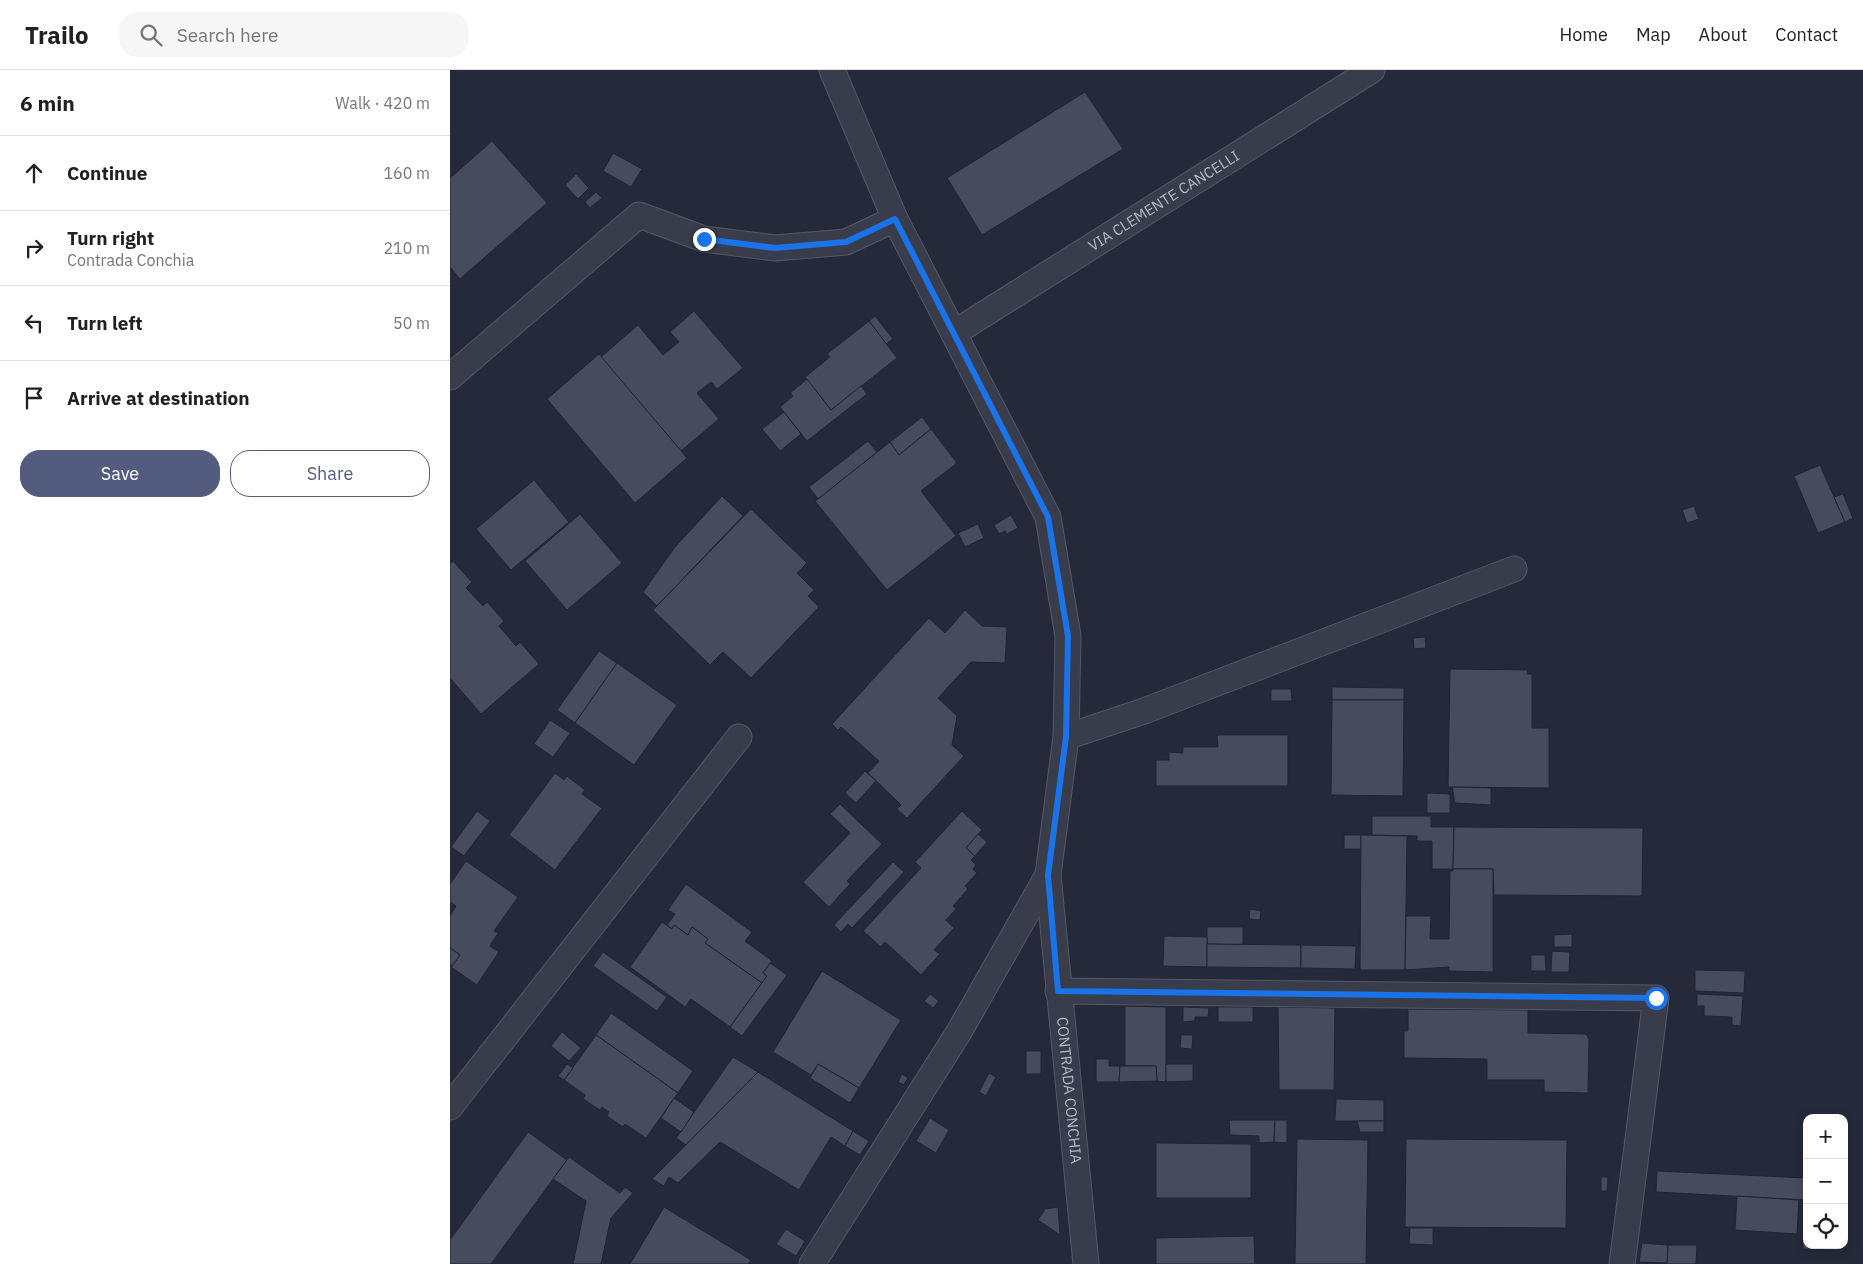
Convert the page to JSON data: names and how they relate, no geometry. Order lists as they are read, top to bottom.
{
  "streets": {
    "street": ["VIA CLEMENTE CANCELLI", "CONTRADA CONCHIA"]
  },
  "crossings": [
    ["VIA CLEMENTE CANCELLI", "CONTRADA CONCHIA"]
  ],
  "page": {
    "header": "Trailo",
    "search": "Search here",
    "nav": [
      "Home",
      "Map",
      "About",
      "Contact"
    ],
    "heading": ["6 min", "Walk · 420 m"],
    "list": [
      ["Continue", "160 m"],
      ["Turn right", "Contrada Conchia", "210 m"],
      ["Turn left", "50 m"],
      "Arrive at destination"
    ],
    "buttons": ["Save", "Share"],
    "map_buttons": ["+", "−"]
  }
}
